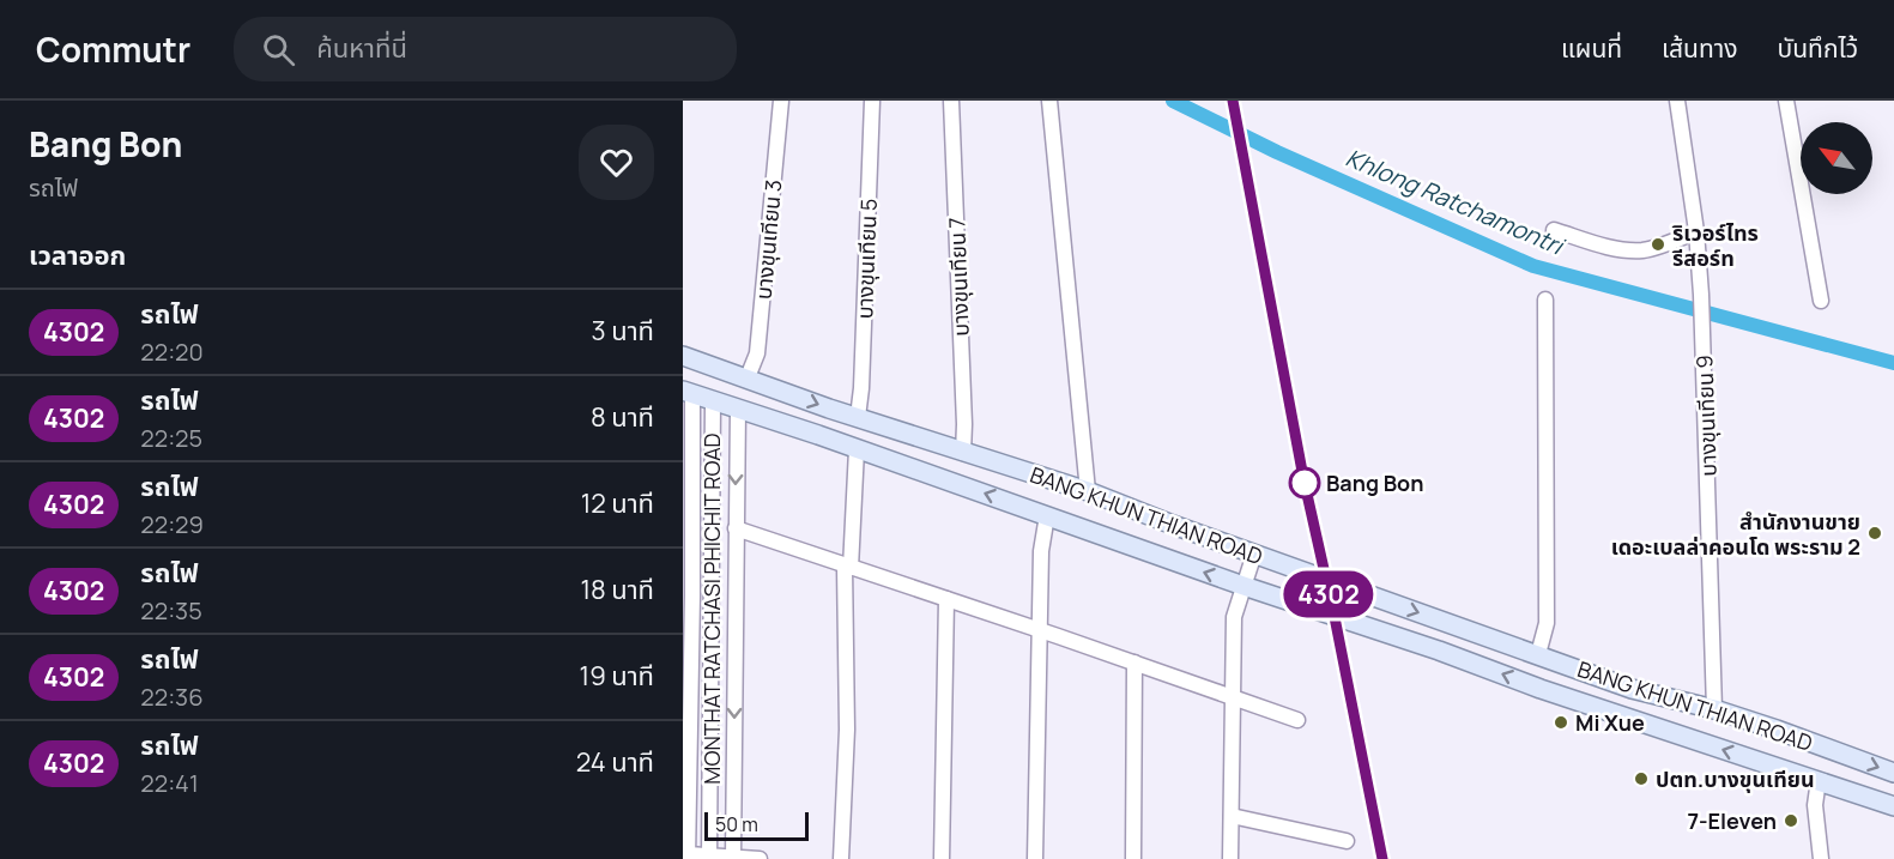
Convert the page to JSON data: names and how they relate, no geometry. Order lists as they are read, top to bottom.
{
  "streets": {
    "main road": ["BANG KHUN THIAN ROAD"],
    "street": [
      "บางขุนเทียน 3",
      "บางขุนเทียน 5",
      "บางขุนเทียน 7",
      "บางขุนเทียน 9",
      "MONTHAT RATCHASI PHICHIT ROAD"
    ]
  },
  "crossings": [
    ["บางขุนเทียน 3", "BANG KHUN THIAN ROAD"],
    ["บางขุนเทียน 5", "BANG KHUN THIAN ROAD"],
    ["บางขุนเทียน 7", "BANG KHUN THIAN ROAD"],
    ["บางขุนเทียน 9", "BANG KHUN THIAN ROAD"],
    ["BANG KHUN THIAN ROAD", "MONTHAT RATCHASI PHICHIT ROAD"]
  ],
  "water": ["Khlong Ratchamontri"],
  "places": [
    "ริเวอร์ไทร รีสอร์ท",
    "Bang Bon",
    "สำนักงานขาย เดอะเบลล่าคอนโด พระราม 2",
    "Mi Xue",
    "ปตท.บางขุนเทียน",
    "7-Eleven"
  ],
  "scale_bar": "50 m",
  "north": "top left",
  "page": {
    "header": "Commutr",
    "search": "ค้นหาที่นี่",
    "nav": ["แผนที่", "เส้นทาง", "บันทึกไว้"],
    "heading": [
      ["Bang Bon", "รถไฟ"],
      "เวลาออก"
    ],
    "on_map": "4302",
    "list": [
      {
        "mark": "4302",
        "name": "รถไฟ",
        "note": "22:20",
        "value": "3 นาที"
      },
      {
        "mark": "4302",
        "name": "รถไฟ",
        "note": "22:25",
        "value": "8 นาที"
      },
      {
        "mark": "4302",
        "name": "รถไฟ",
        "note": "22:29",
        "value": "12 นาที"
      },
      {
        "mark": "4302",
        "name": "รถไฟ",
        "note": "22:35",
        "value": "18 นาที"
      },
      {
        "mark": "4302",
        "name": "รถไฟ",
        "note": "22:36",
        "value": "19 นาที"
      },
      {
        "mark": "4302",
        "name": "รถไฟ",
        "note": "22:41",
        "value": "24 นาที"
      }
    ],
    "scale": "50 m"
  }
}
